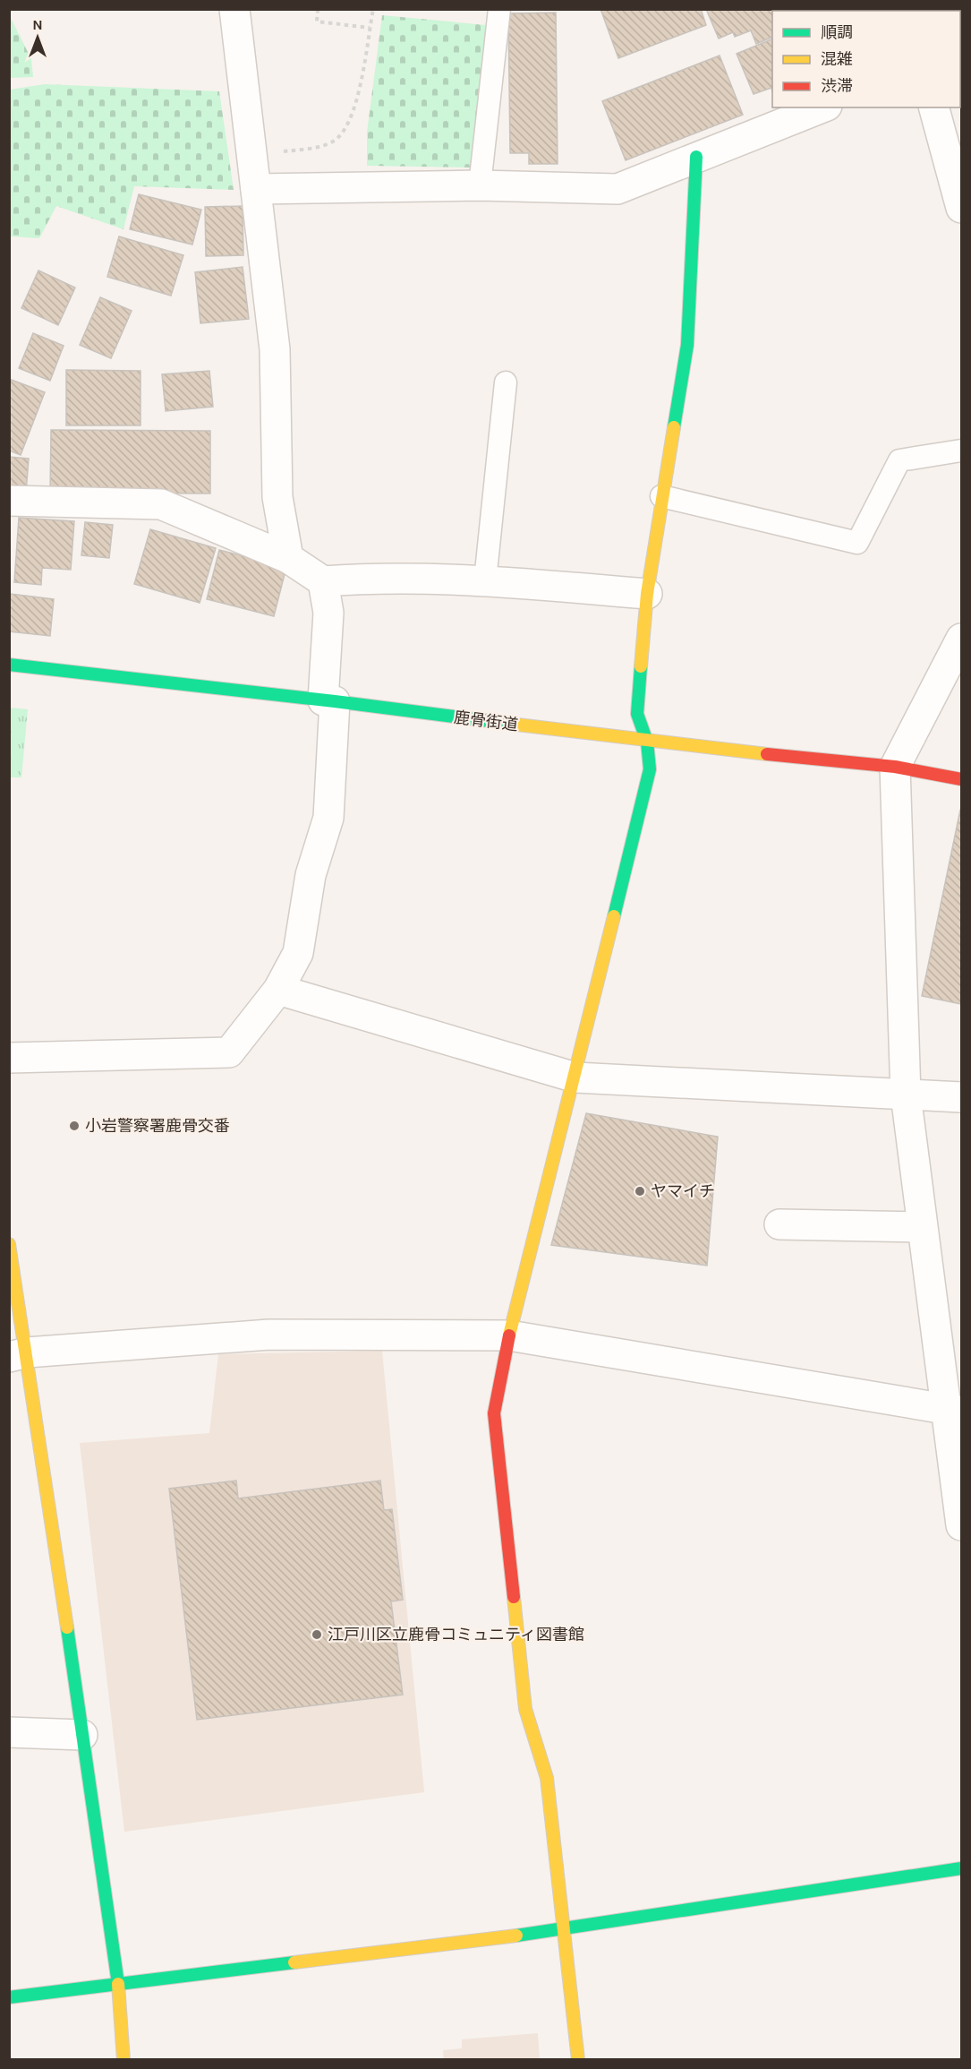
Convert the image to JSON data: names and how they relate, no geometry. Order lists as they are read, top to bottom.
{
  "streets": {
    "street": ["鹿骨街道"]
  },
  "places": ["小岩警察署鹿骨交番", "ヤマイチ", "江戸川区立鹿骨コミュニティ図書館"],
  "legend": ["順調", "混雑", "渋滞"],
  "north": "top"
}
